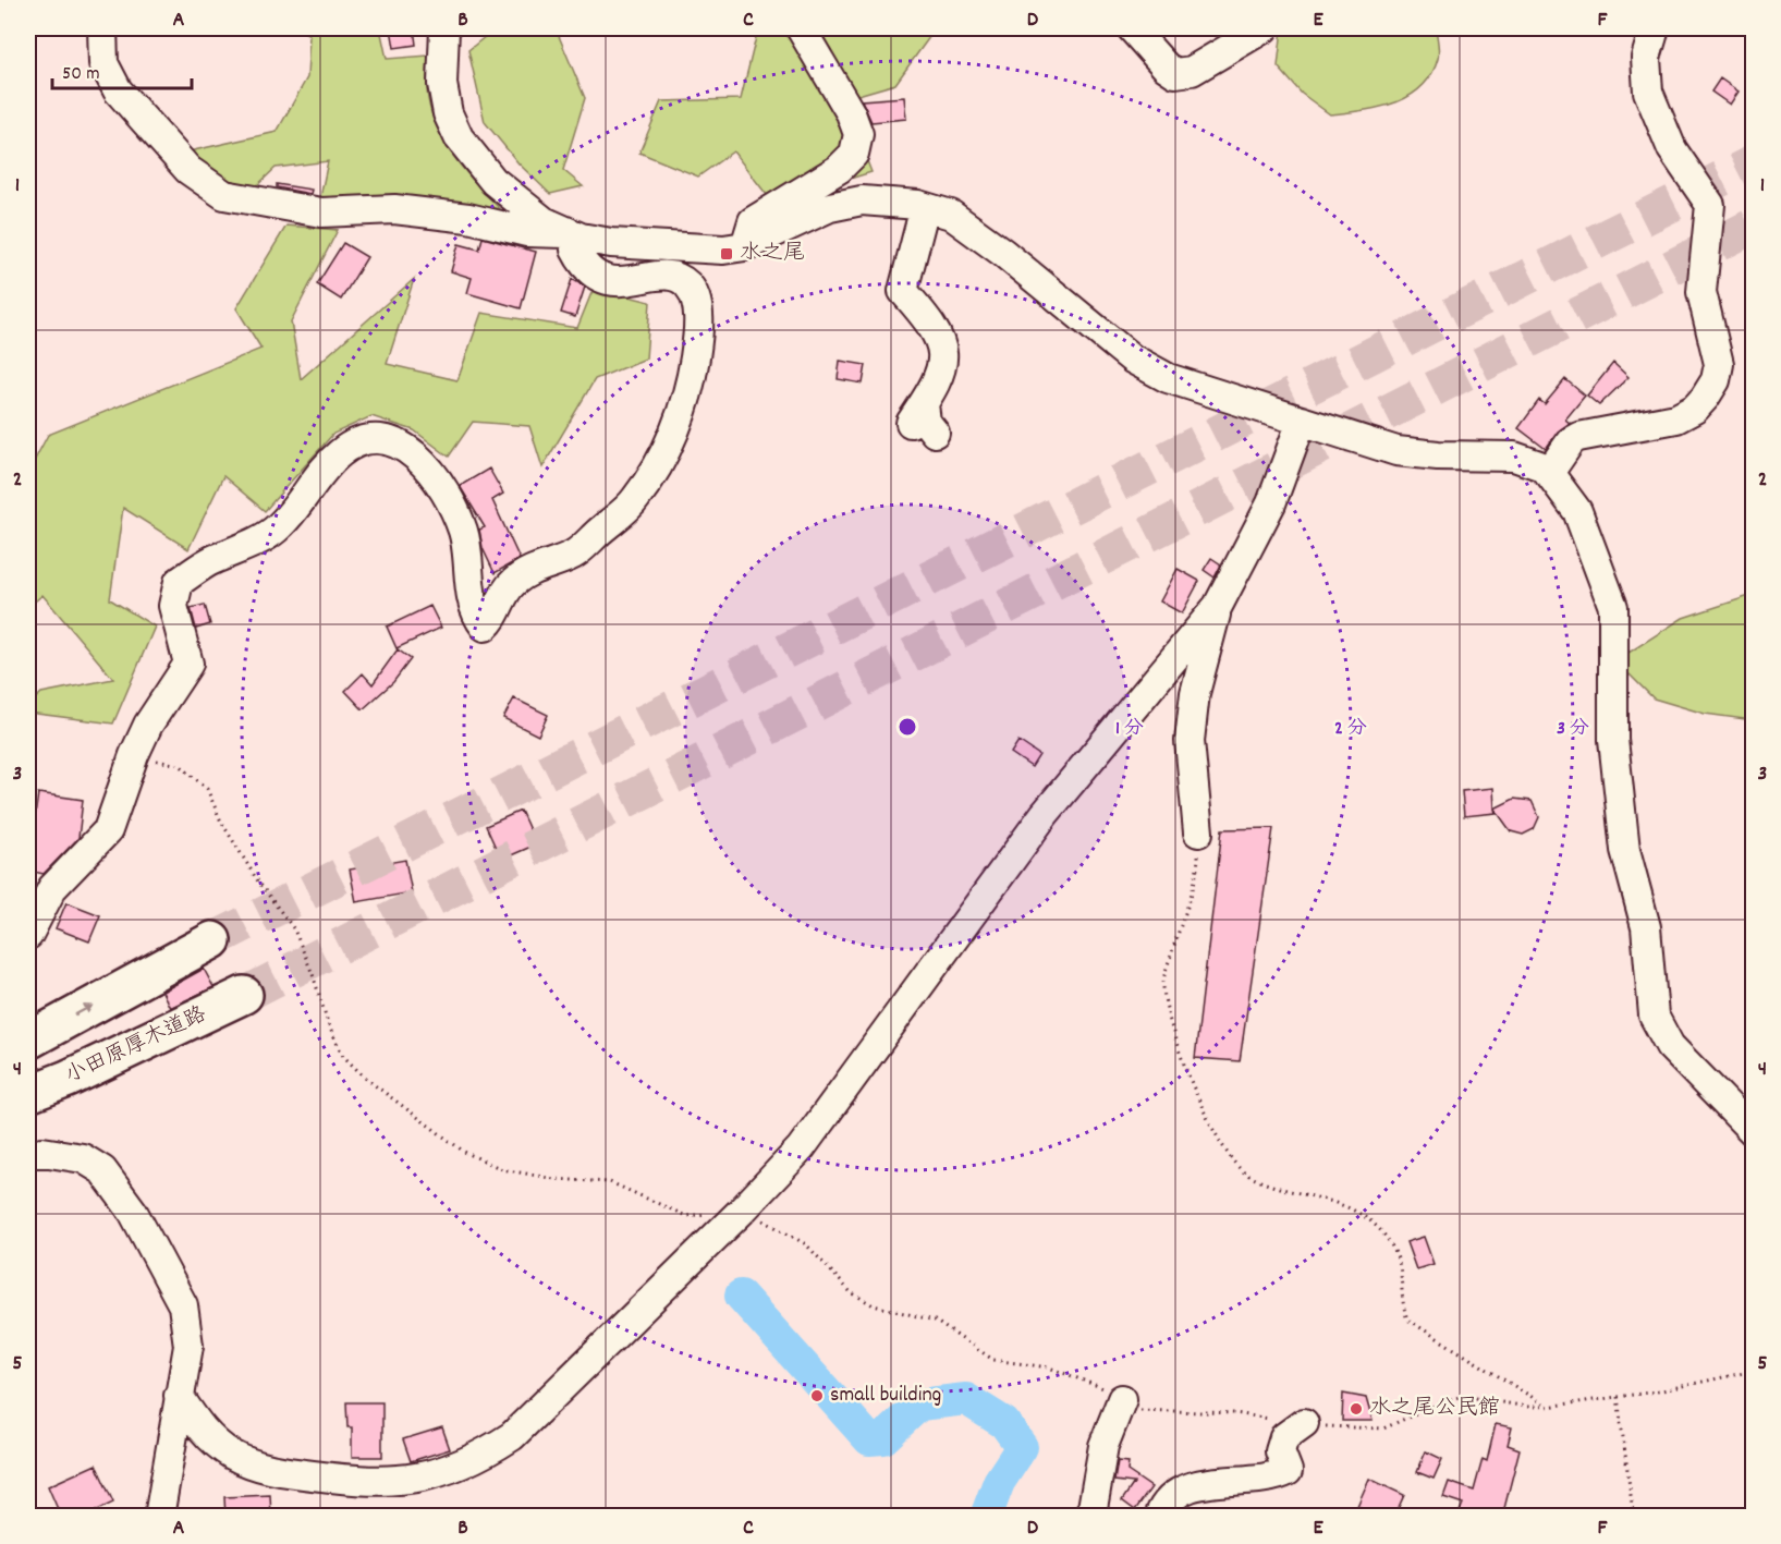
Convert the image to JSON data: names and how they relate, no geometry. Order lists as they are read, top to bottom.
{
  "streets": {
    "highway": ["小田原厚木道路"]
  },
  "places": {
    "transit": ["水之尾"],
    "other": ["small building", "水之尾公民館"]
  },
  "scale_bar": "50 m",
  "grid": {
    "columns": [
      "A",
      "B",
      "C",
      "D",
      "E",
      "F"
    ],
    "rows": [
      "1",
      "2",
      "3",
      "4",
      "5"
    ]
  },
  "rings": ["1 分", "2 分", "3 分"]
}
